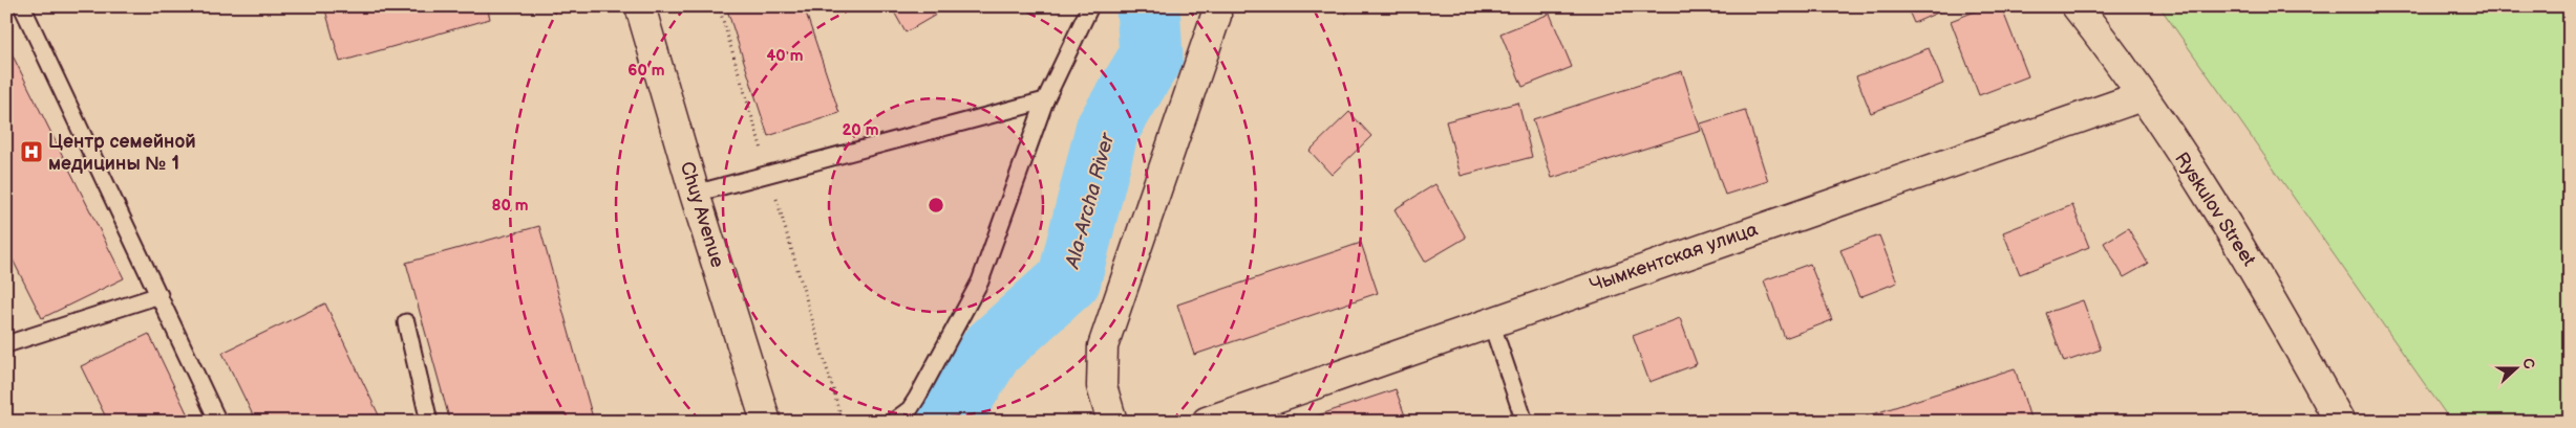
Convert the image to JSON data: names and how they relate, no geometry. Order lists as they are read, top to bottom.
{
  "streets": {
    "street": ["Ryskulov Street", "Chuy Avenue", "Чымкентская улица"]
  },
  "crossings": [
    ["Ryskulov Street", "Чымкентская улица"]
  ],
  "water": ["Ala-Archa River"],
  "places": {
    "hospital": ["Центр семейной медицины № 1"]
  },
  "north": "right",
  "rings": [
    "40 m",
    "60 m",
    "20 m",
    "80 m"
  ]
}
